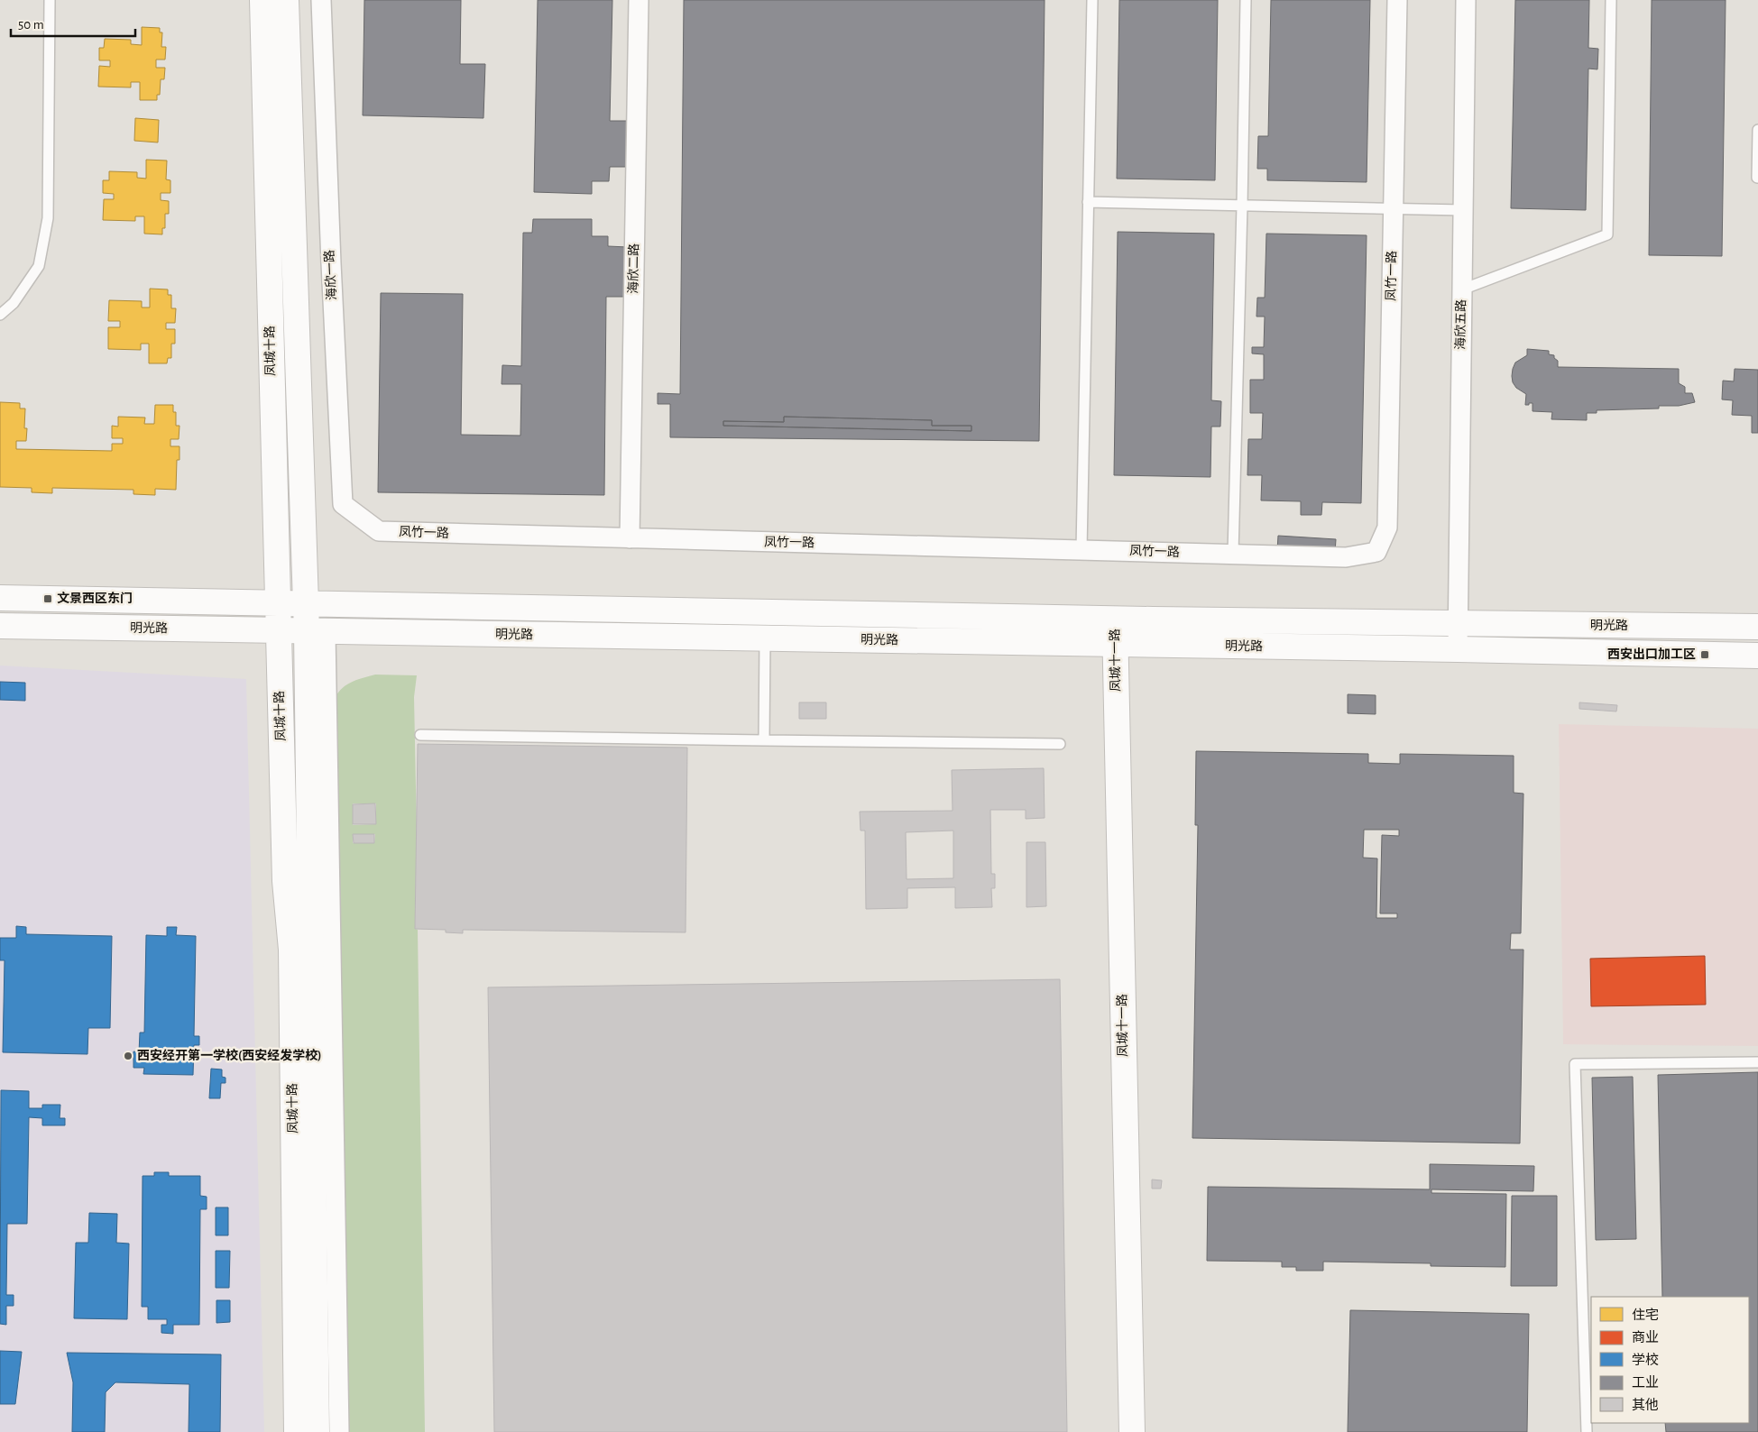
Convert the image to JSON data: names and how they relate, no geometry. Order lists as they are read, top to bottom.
{
  "streets": {
    "main road": ["凤城十路", "明光路", "凤城十一路"],
    "street": [
      "海欣二路",
      "海欣一路",
      "凤竹一路",
      "海欣五路"
    ]
  },
  "crossings": [
    ["海欣二路", "凤竹一路"],
    ["海欣一路", "凤竹一路"],
    ["海欣五路", "明光路"],
    ["凤城十路", "明光路"],
    ["明光路", "凤城十一路"]
  ],
  "places": {
    "transit": ["文景西区东门", "西安出口加工区"],
    "other": ["西安经开第一学校(西安经发学校)"]
  },
  "legend": [
    "住宅",
    "商业",
    "学校",
    "工业",
    "其他"
  ],
  "scale_bar": "50 m"
}
